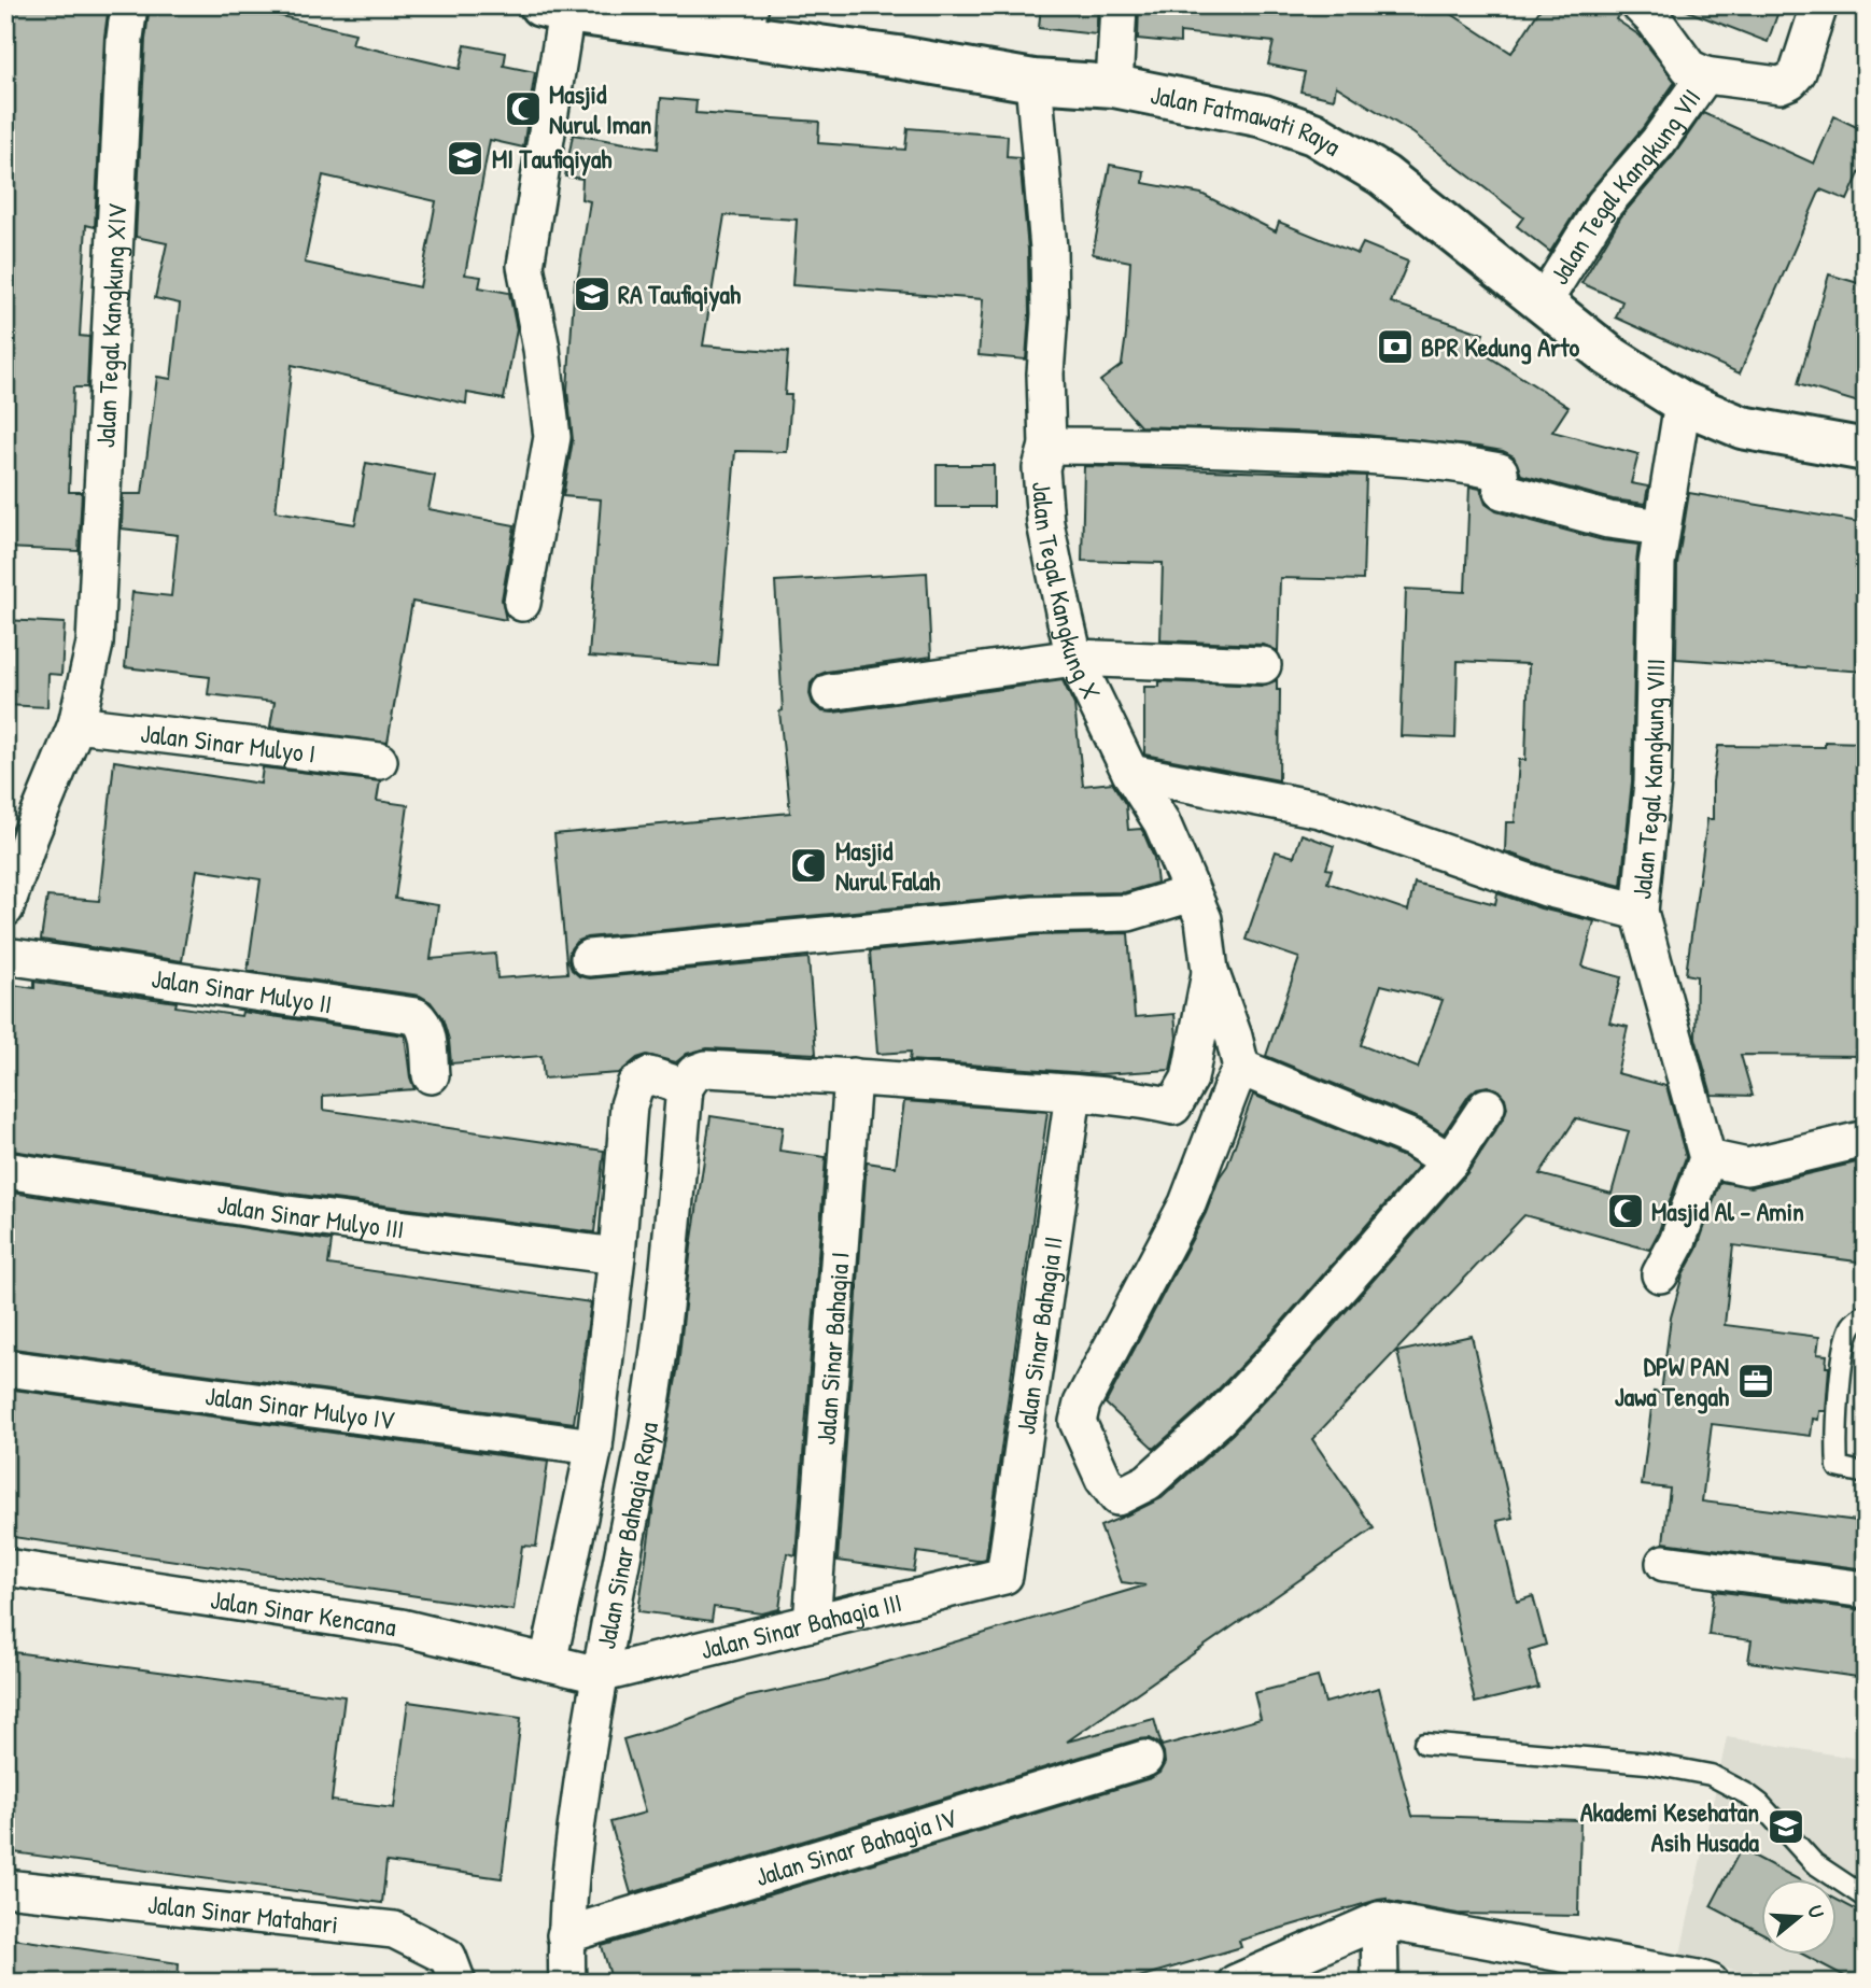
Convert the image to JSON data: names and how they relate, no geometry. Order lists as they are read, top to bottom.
{
  "streets": {
    "main road": ["Jalan Fatmawati Raya"],
    "street": [
      "Jalan Tegal Kangkung VII",
      "Jalan Tegal Kangkung XIV",
      "Jalan Tegal Kangkung X",
      "Jalan Sinar Mulyo I",
      "Jalan Tegal Kangkung VIII",
      "Jalan Sinar Mulyo II",
      "Jalan Sinar Mulyo III",
      "Jalan Sinar Bahagia II",
      "Jalan Sinar Bahagia I",
      "Jalan Sinar Mulyo IV",
      "Jalan Sinar Bahagia Raya",
      "Jalan Sinar Kencana",
      "Jalan Sinar Bahagia III",
      "Jalan Sinar Bahagia IV",
      "Jalan Sinar Matahari"
    ]
  },
  "crossings": [
    ["Jalan Fatmawati Raya", "Jalan Tegal Kangkung VII"],
    ["Jalan Fatmawati Raya", "Jalan Tegal Kangkung X"],
    ["Jalan Fatmawati Raya", "Jalan Tegal Kangkung VIII"],
    ["Jalan Tegal Kangkung XIV", "Jalan Sinar Mulyo I"],
    ["Jalan Sinar Bahagia II", "Jalan Sinar Bahagia III"],
    ["Jalan Sinar Bahagia I", "Jalan Sinar Bahagia III"],
    ["Jalan Sinar Bahagia Raya", "Jalan Sinar Kencana"],
    ["Jalan Sinar Bahagia Raya", "Jalan Sinar Bahagia III"],
    ["Jalan Sinar Bahagia Raya", "Jalan Sinar Bahagia IV"],
    ["Jalan Sinar Kencana", "Jalan Sinar Bahagia III"]
  ],
  "places": {
    "mosque": ["Masjid Nurul Iman", "Masjid Nurul Falah", "Masjid Al - Amin"],
    "school or university": ["MI Taufiqiyah", "RA Taufiqiyah", "Akademi Kesehatan Asih Husada"],
    "bank": ["BPR Kedung Arto"],
    "office": ["DPW PAN Jawa Tengah"]
  },
  "north": "right"
}
